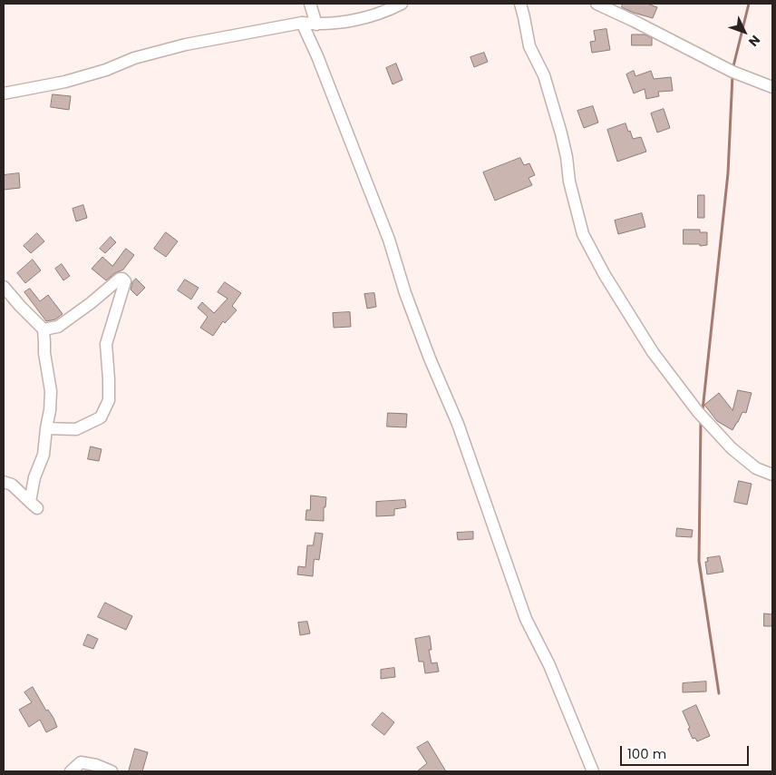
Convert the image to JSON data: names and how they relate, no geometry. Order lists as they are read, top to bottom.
{
  "scale_bar": "100 m",
  "north": "bottom right"
}
